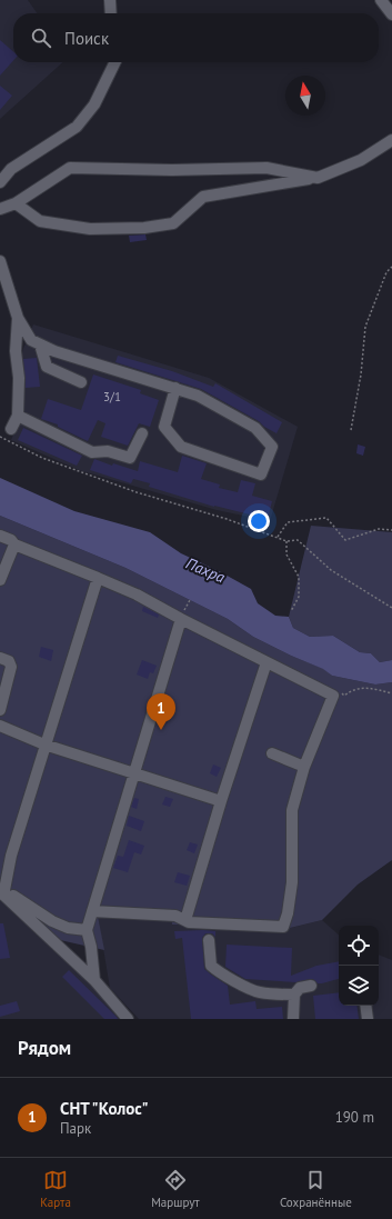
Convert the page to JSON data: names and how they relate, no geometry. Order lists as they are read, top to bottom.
{
  "water": ["Пахра"],
  "house_numbers": ["3/1"],
  "north": "top",
  "page": {
    "search": "Поиск",
    "pins": "1",
    "heading": "Рядом",
    "list": [
      {
        "mark": "1",
        "name": "СНТ \"Колос\"",
        "note": "Парк",
        "value": "190 m"
      }
    ],
    "nav": ["Карта", "Маршрут", "Сохранённые"]
  }
}
